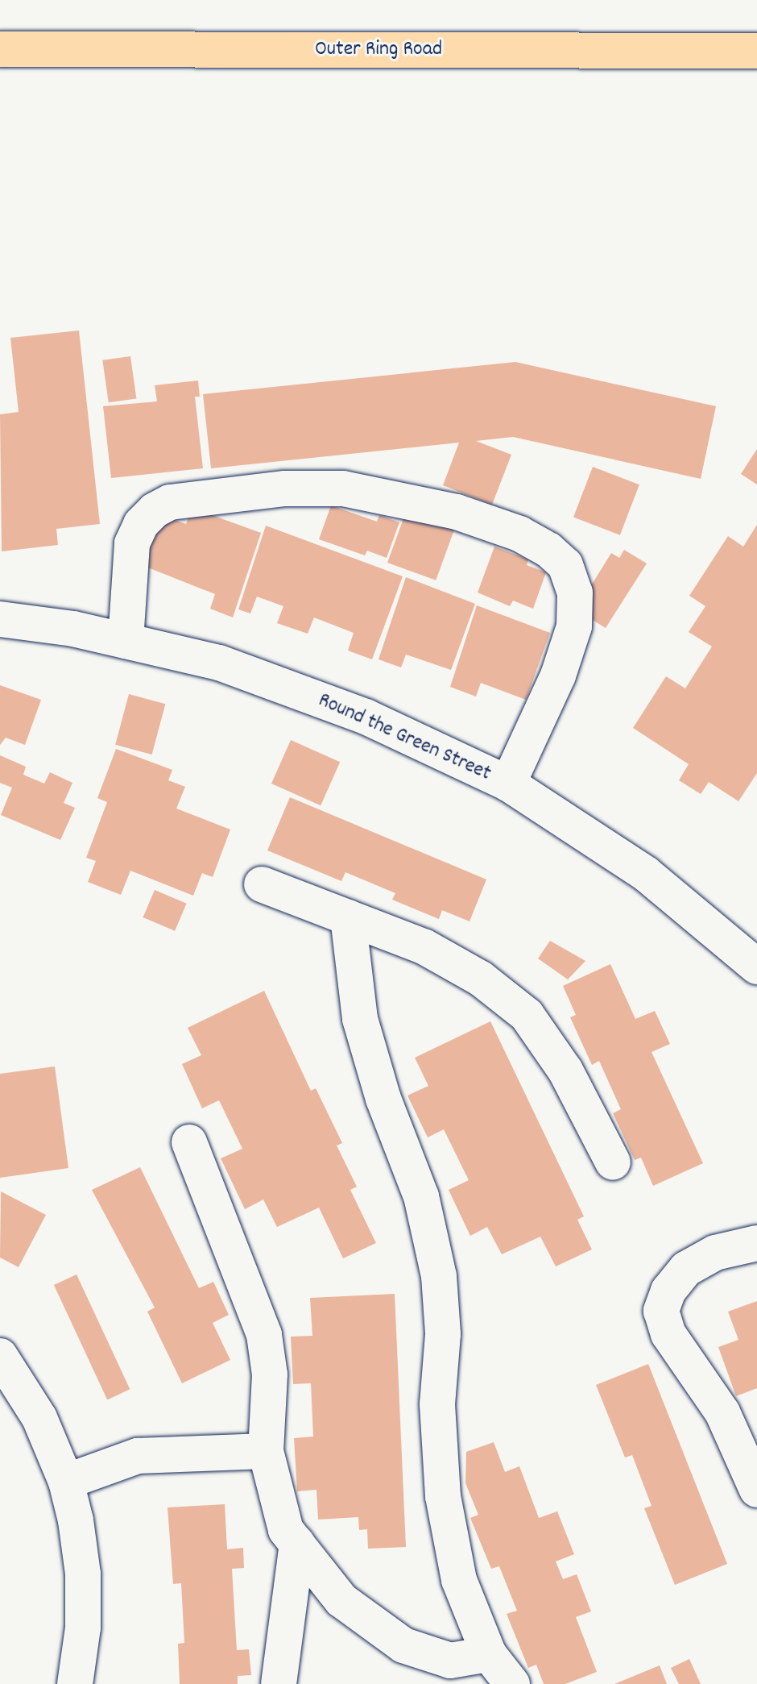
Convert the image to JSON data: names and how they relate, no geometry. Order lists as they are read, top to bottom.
{
  "streets": {
    "highway": ["Outer Ring Road"],
    "street": ["Round the Green Street"]
  }
}
